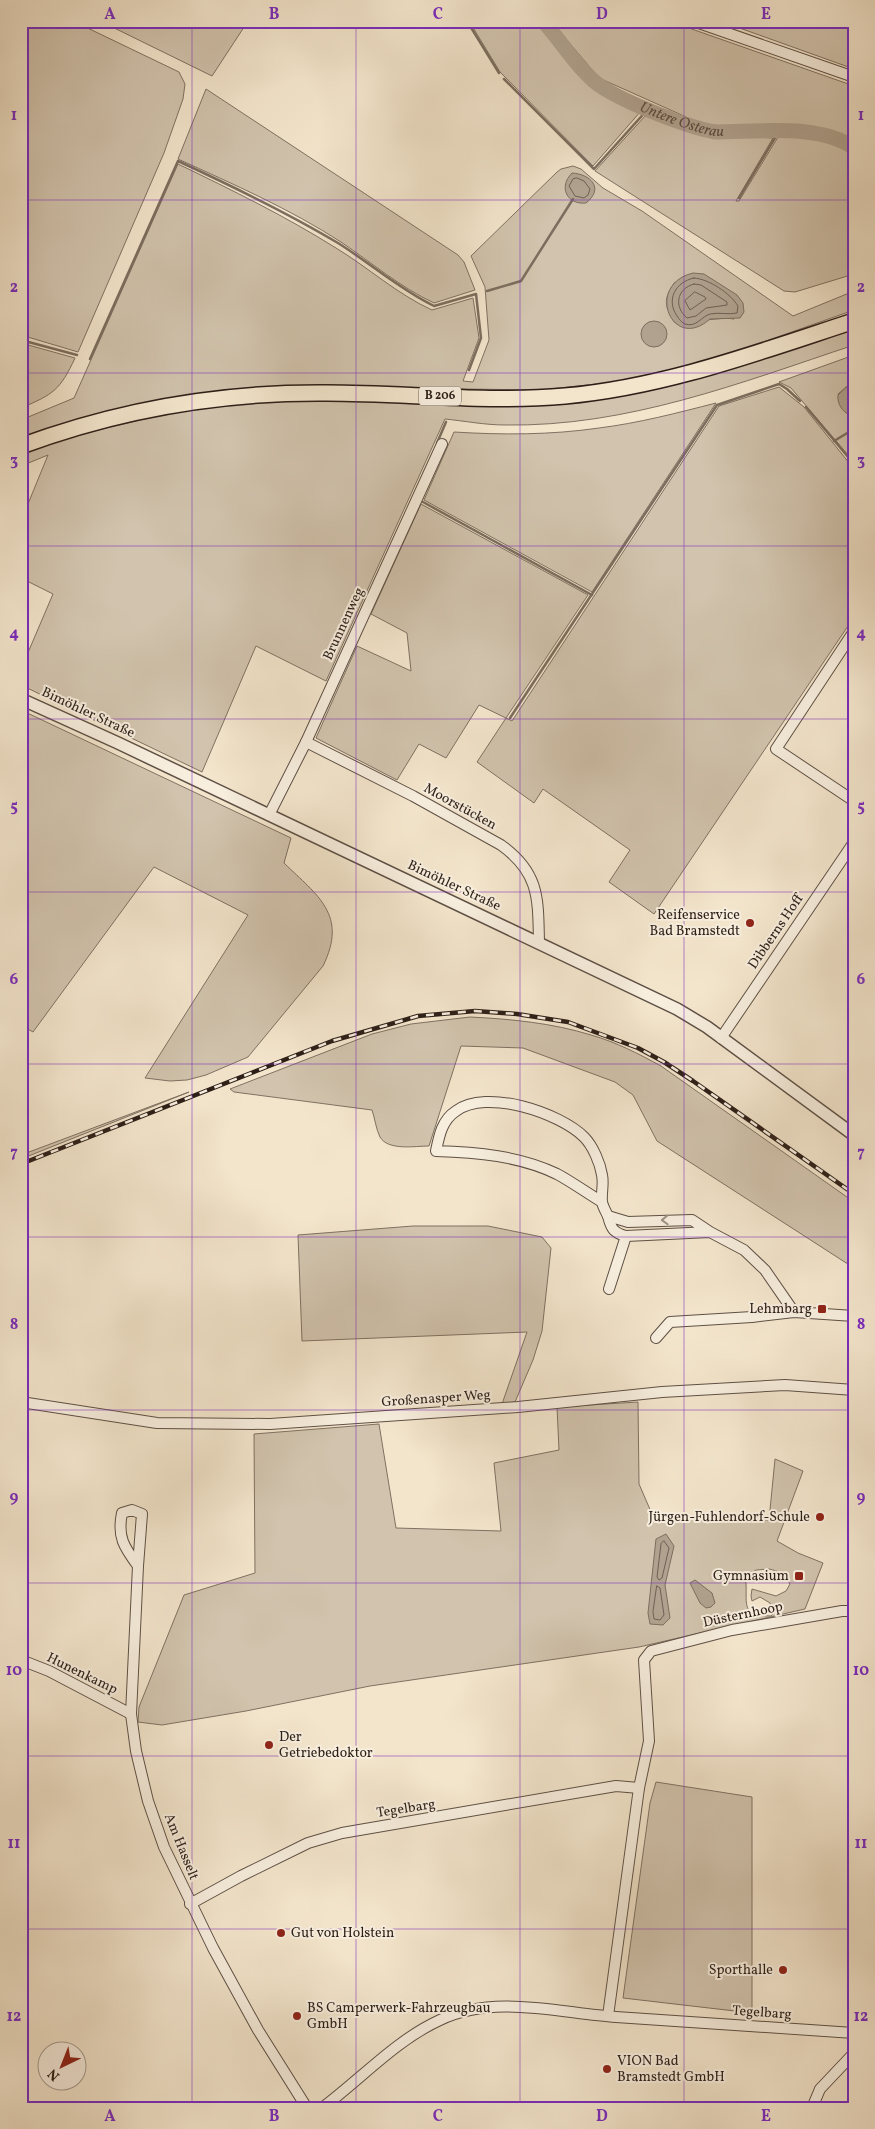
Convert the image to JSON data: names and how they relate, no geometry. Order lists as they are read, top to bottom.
{
  "streets": {
    "main road": ["B 206"],
    "street": [
      "Brunnenweg",
      "Bimöhler Straße",
      "Moorstücken",
      "Dibberns Hoff",
      "Großenasper Weg",
      "Düsternhoop",
      "Hunenkamp",
      "Tegelbarg",
      "Am Hasselt"
    ]
  },
  "crossings": [
    ["Brunnenweg", "Bimöhler Straße"],
    ["Brunnenweg", "Moorstücken"],
    ["Bimöhler Straße", "Moorstücken"],
    ["Bimöhler Straße", "Dibberns Hoff"],
    ["Düsternhoop", "Tegelbarg"],
    ["Hunenkamp", "Am Hasselt"],
    ["Tegelbarg", "Am Hasselt"]
  ],
  "water": ["Untere Osterau"],
  "places": {
    "other": [
      "Reifenservice Bad Bramstedt",
      "Jürgen-Fuhlendorf-Schule",
      "Der Getriebedoktor",
      "Gut von Holstein",
      "Sporthalle",
      "BS Camperwerk-Fahrzeugbau GmbH",
      "VION Bad Bramstedt GmbH"
    ],
    "transit": ["Lehmbarg", "Gymnasium"]
  },
  "north": "bottom left",
  "grid": {
    "columns": [
      "A",
      "B",
      "C",
      "D",
      "E"
    ],
    "rows": [
      "1",
      "2",
      "3",
      "4",
      "5",
      "6",
      "7",
      "8",
      "9",
      "10",
      "11",
      "12"
    ]
  }
}
